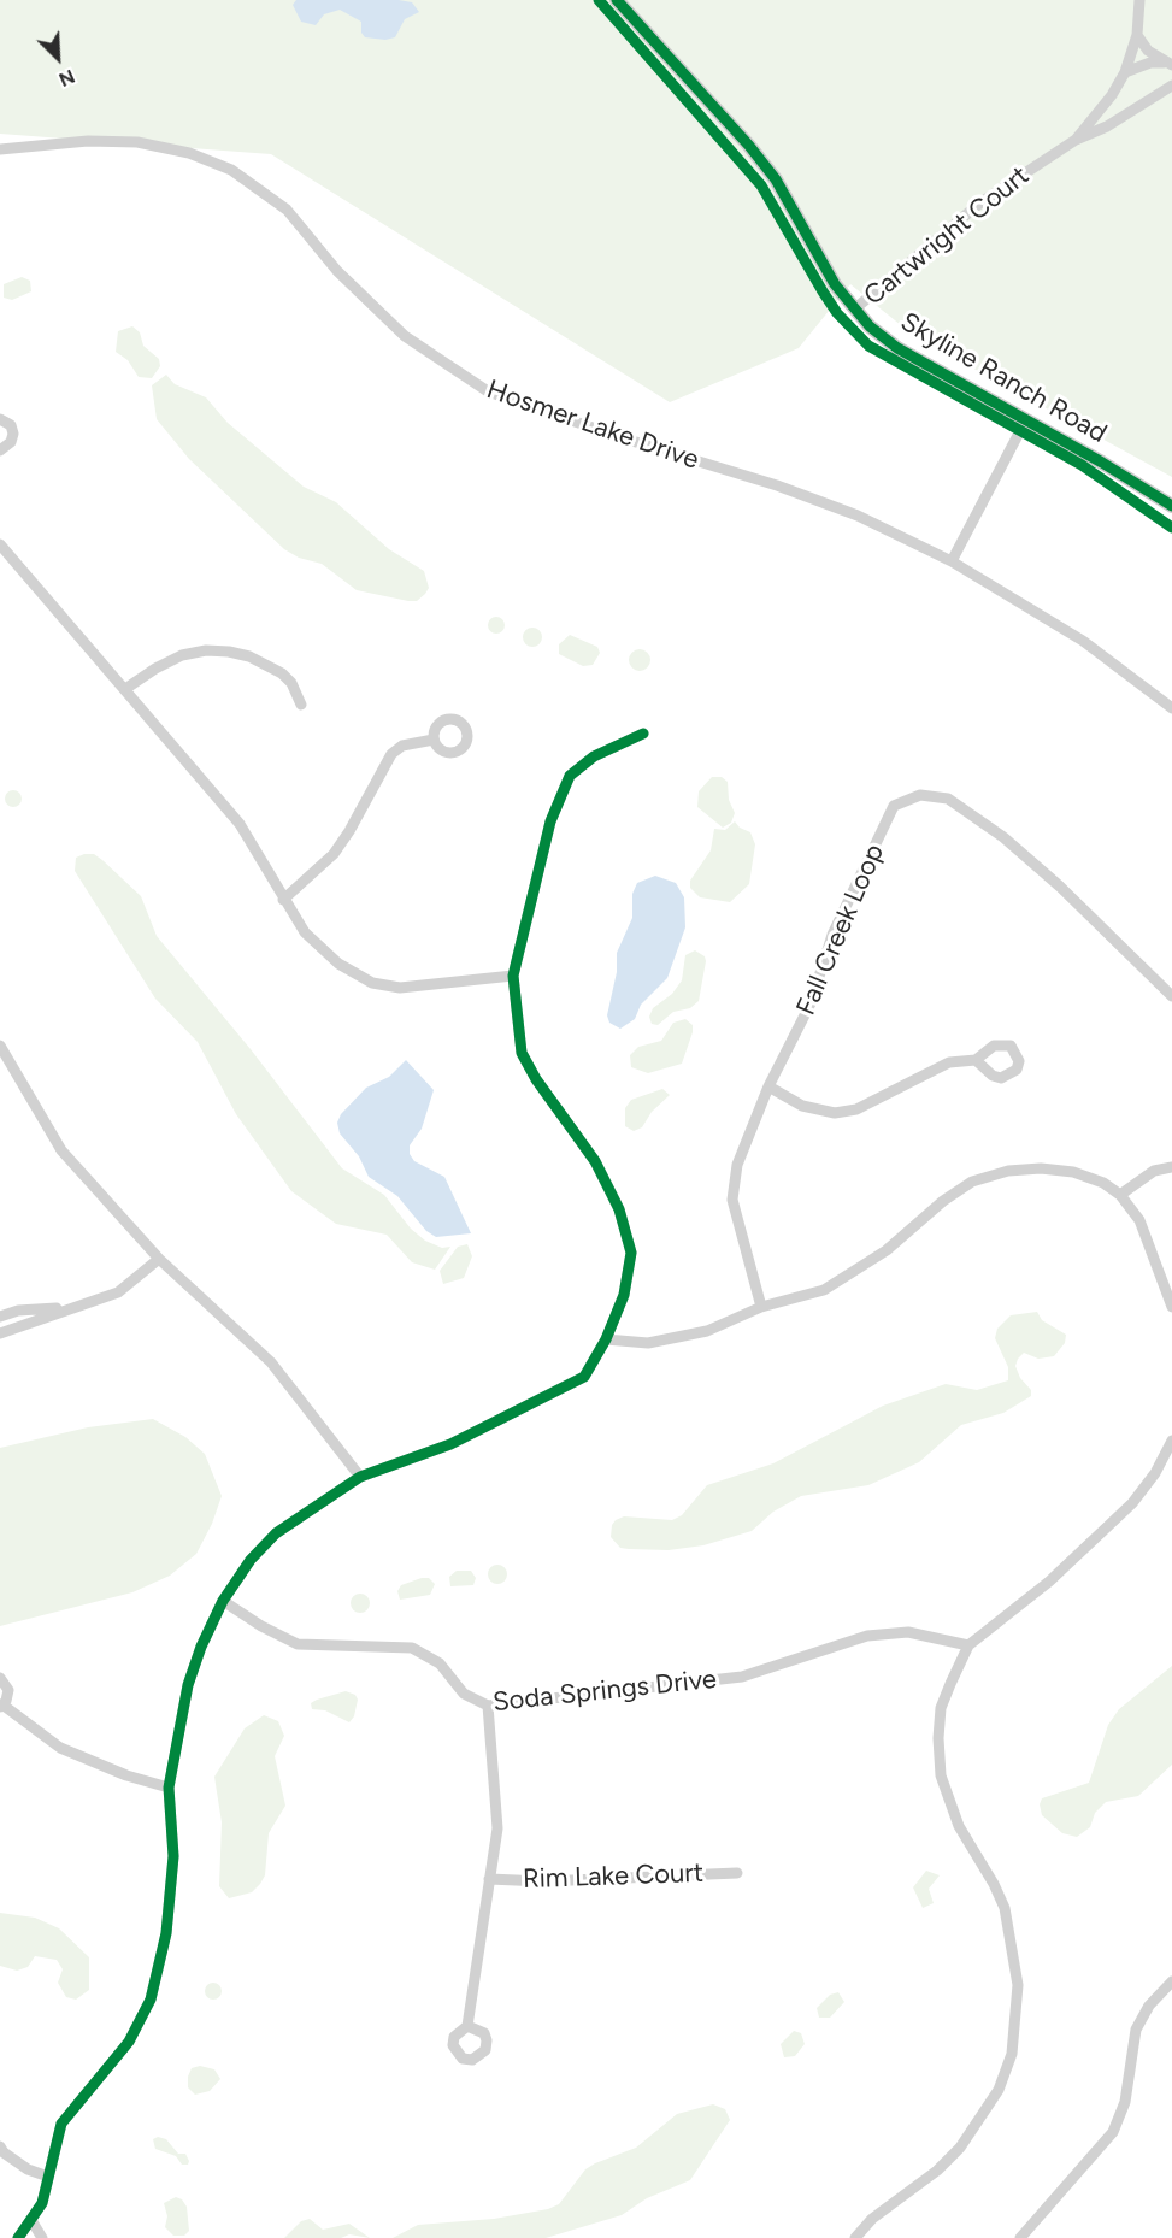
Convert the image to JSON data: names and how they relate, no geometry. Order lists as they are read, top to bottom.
{
  "streets": {
    "street": [
      "Cartwright Court",
      "Skyline Ranch Road",
      "Hosmer Lake Drive",
      "Fall Creek Loop",
      "Soda Springs Drive",
      "Rim Lake Court"
    ]
  },
  "crossings": [
    ["Cartwright Court", "Skyline Ranch Road"]
  ],
  "north": "bottom right"
}
